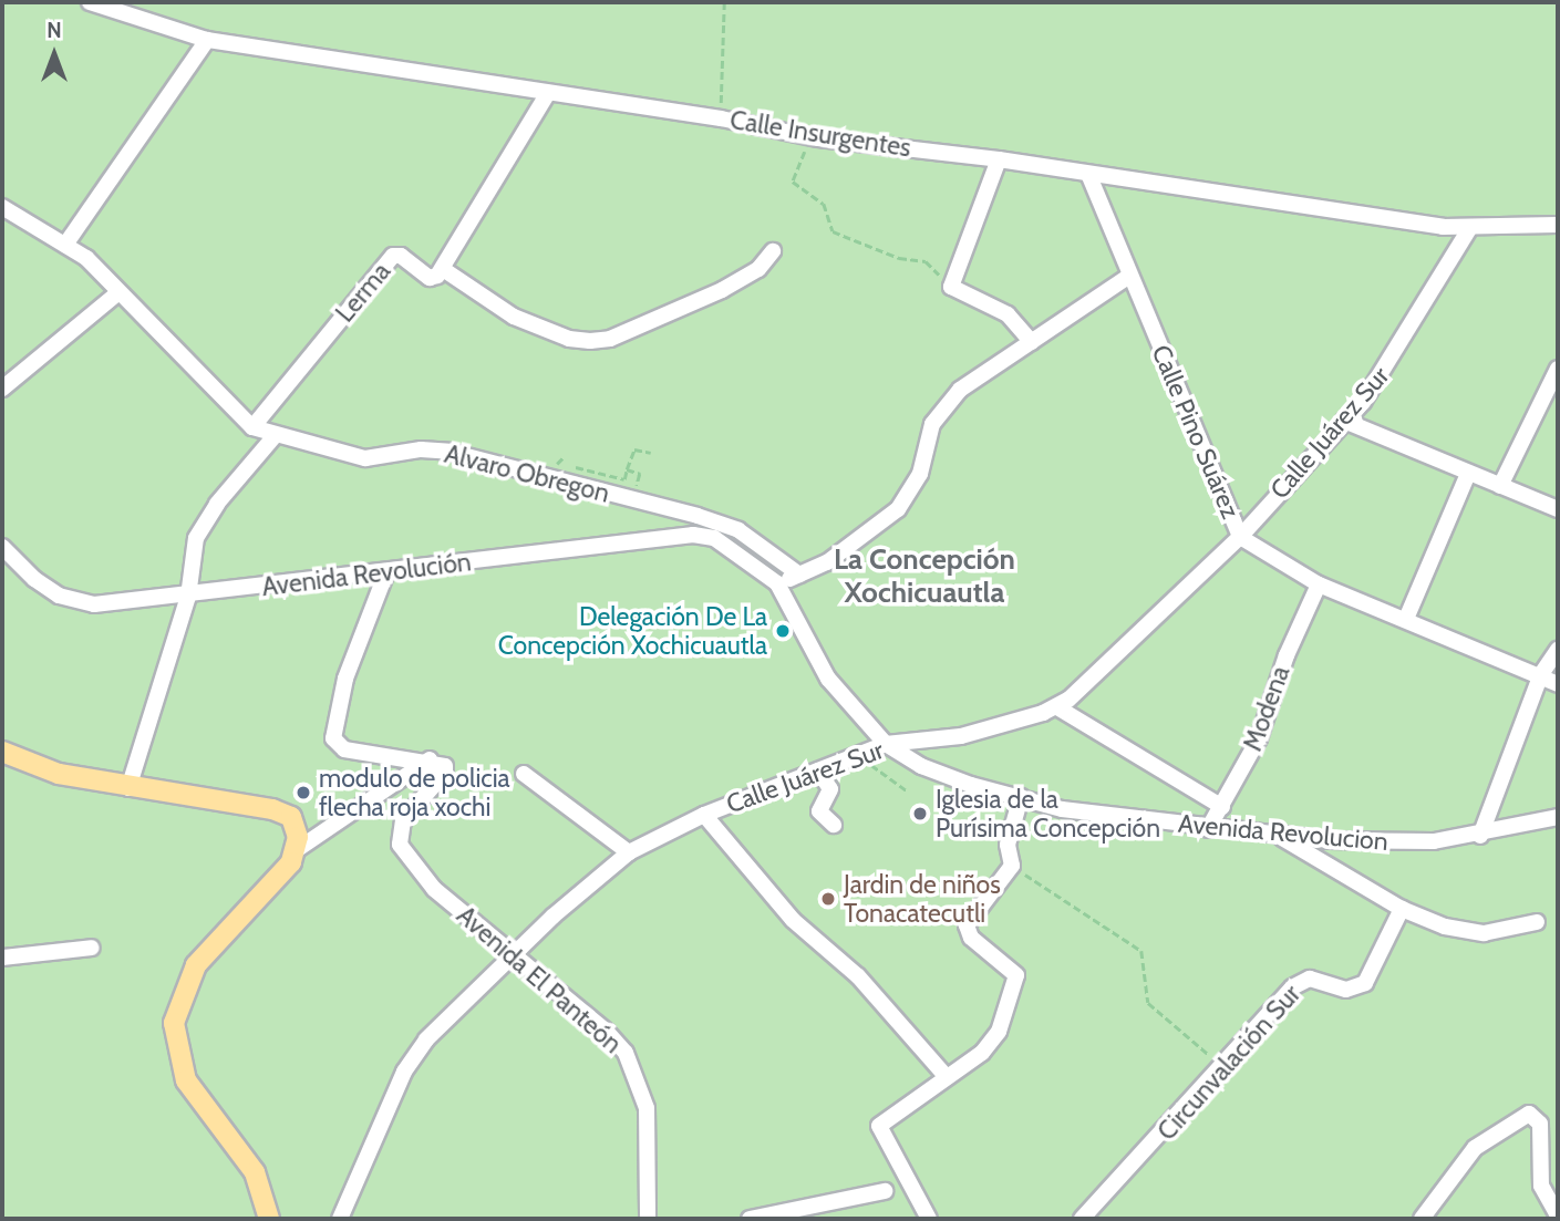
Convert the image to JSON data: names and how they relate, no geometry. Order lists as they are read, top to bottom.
{
  "streets": {
    "street": [
      "Calle Insurgentes",
      "Lerma",
      "Calle Pino Suárez",
      "Calle Juárez Sur",
      "Alvaro Obregon",
      "Avenida Revolución",
      "Modena",
      "Avenida Revolucion",
      "Avenida El Panteón",
      "Circunvalación Sur"
    ]
  },
  "crossings": [
    ["Calle Insurgentes", "Calle Pino Suárez"],
    ["Calle Insurgentes", "Calle Juárez Sur"],
    ["Lerma", "Alvaro Obregon"],
    ["Calle Pino Suárez", "Calle Juárez Sur"],
    ["Calle Pino Suárez", "Modena"],
    ["Calle Juárez Sur", "Avenida Revolucion"],
    ["Calle Juárez Sur", "Avenida El Panteón"],
    ["Avenida Revolución", "Avenida Revolucion"],
    ["Modena", "Avenida Revolucion"]
  ],
  "districts": ["La Concepción Xochicuautla"],
  "places": [
    "Delegación De La Concepción Xochicuautla",
    "modulo de policia flecha roja xochi",
    "Iglesia de la Purísima Concepción",
    "Jardin de niños Tonacatecutli"
  ],
  "north": "top"
}
